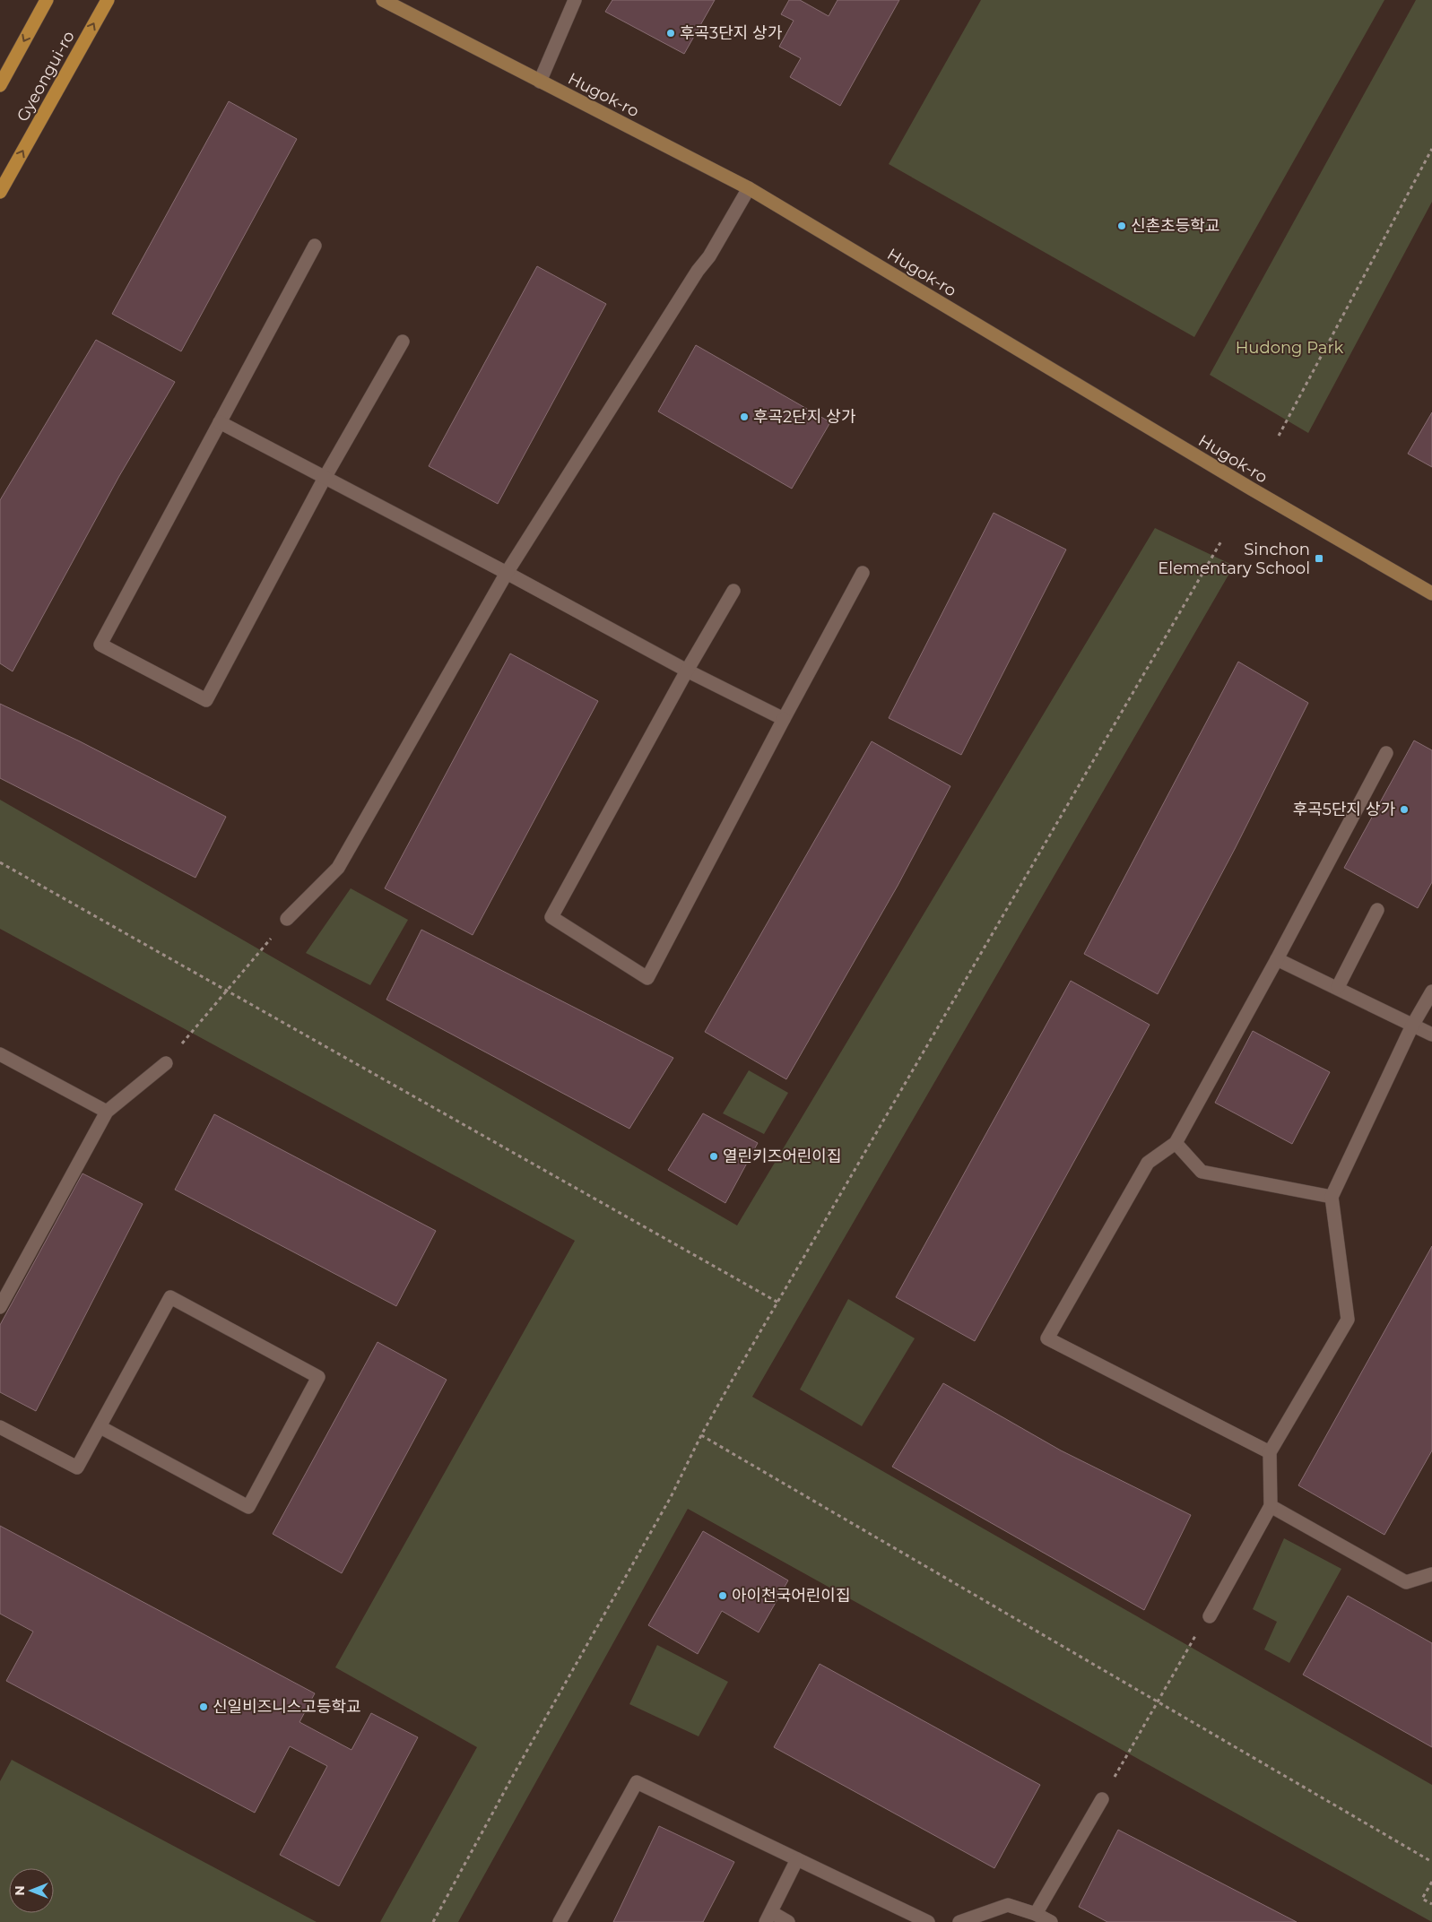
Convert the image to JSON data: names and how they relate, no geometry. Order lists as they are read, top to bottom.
{
  "streets": {
    "main road": ["Gyeongui-ro"],
    "street": ["Hugok-ro"]
  },
  "parks": ["Hudong Park"],
  "places": {
    "other": [
      "후곡3단지 상가",
      "신촌초등학교",
      "후곡2단지 상가",
      "후곡5단지 상가",
      "열린키즈어린이집",
      "아이천국어린이집",
      "신일비즈니스고등학교"
    ],
    "transit": ["Sinchon Elementary School"]
  },
  "north": "left"
}
